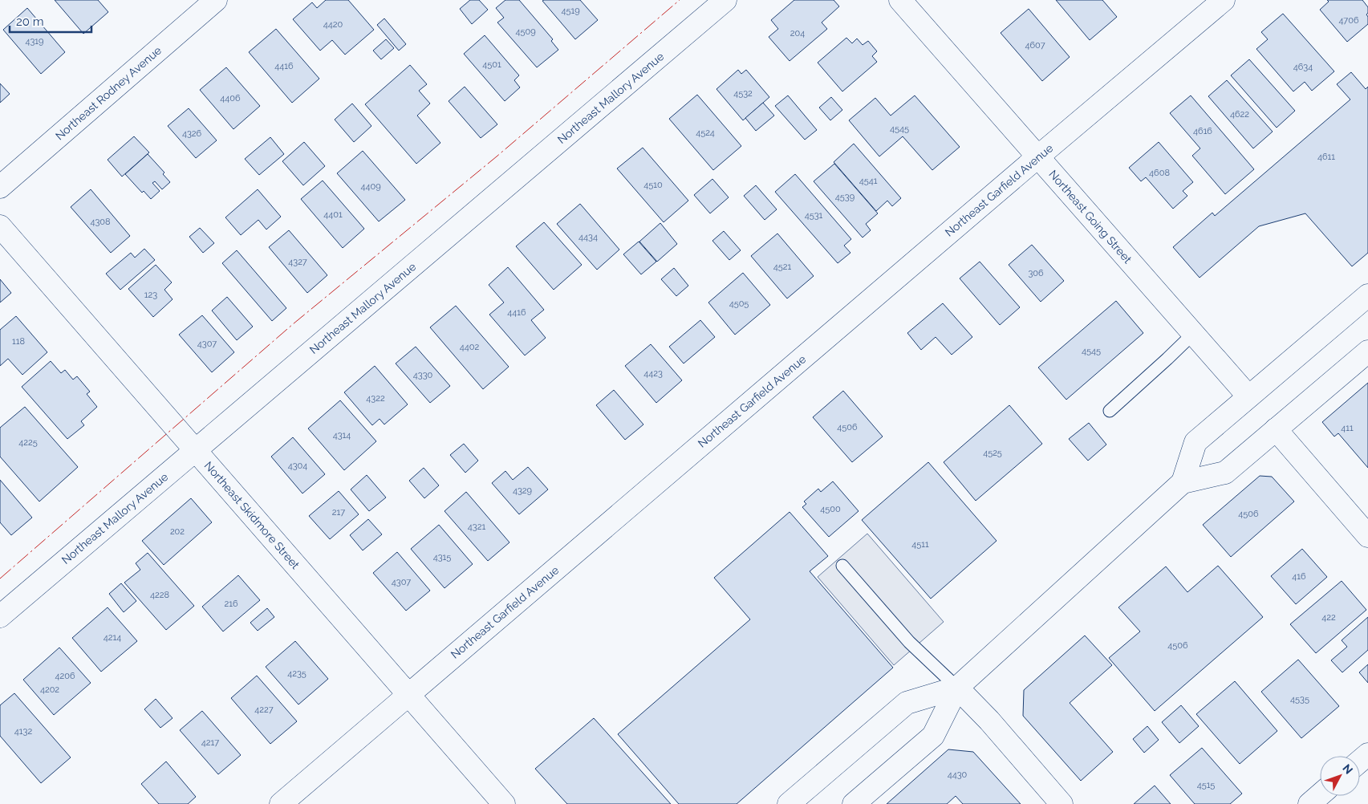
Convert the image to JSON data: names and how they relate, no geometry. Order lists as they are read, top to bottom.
{
  "streets": {
    "street": [
      "Northeast Rodney Avenue",
      "Northeast Mallory Avenue",
      "Northeast Garfield Avenue",
      "Northeast Going Street",
      "Northeast Skidmore Street"
    ]
  },
  "crossings": [
    ["Northeast Mallory Avenue", "Northeast Skidmore Street"],
    ["Northeast Garfield Avenue", "Northeast Going Street"],
    ["Northeast Garfield Avenue", "Northeast Skidmore Street"]
  ],
  "house_numbers": [
    "4519",
    "4706",
    "4420",
    "4509",
    "204",
    "4319",
    "4607",
    "4501",
    "4416",
    "4634",
    "4532",
    "4406",
    "4622",
    "4545",
    "4616",
    "4524",
    "4326",
    "4611",
    "4608",
    "4541",
    "4510",
    "4409",
    "4539",
    "4401",
    "4531",
    "4308",
    "4434",
    "4327",
    "4521",
    "306",
    "123",
    "4505",
    "4416",
    "118",
    "4307",
    "4402",
    "4545",
    "4423",
    "4330",
    "4322",
    "4506",
    "411",
    "4314",
    "4225",
    "4525",
    "4304",
    "4329",
    "4500",
    "217",
    "4506",
    "4321",
    "202",
    "4511",
    "4315",
    "416",
    "4307",
    "4228",
    "216",
    "422",
    "4214",
    "4506",
    "4235",
    "4206",
    "4202",
    "4535",
    "4227",
    "4132",
    "4217",
    "4430",
    "4515"
  ],
  "scale_bar": "20 m",
  "north": "top right"
}
